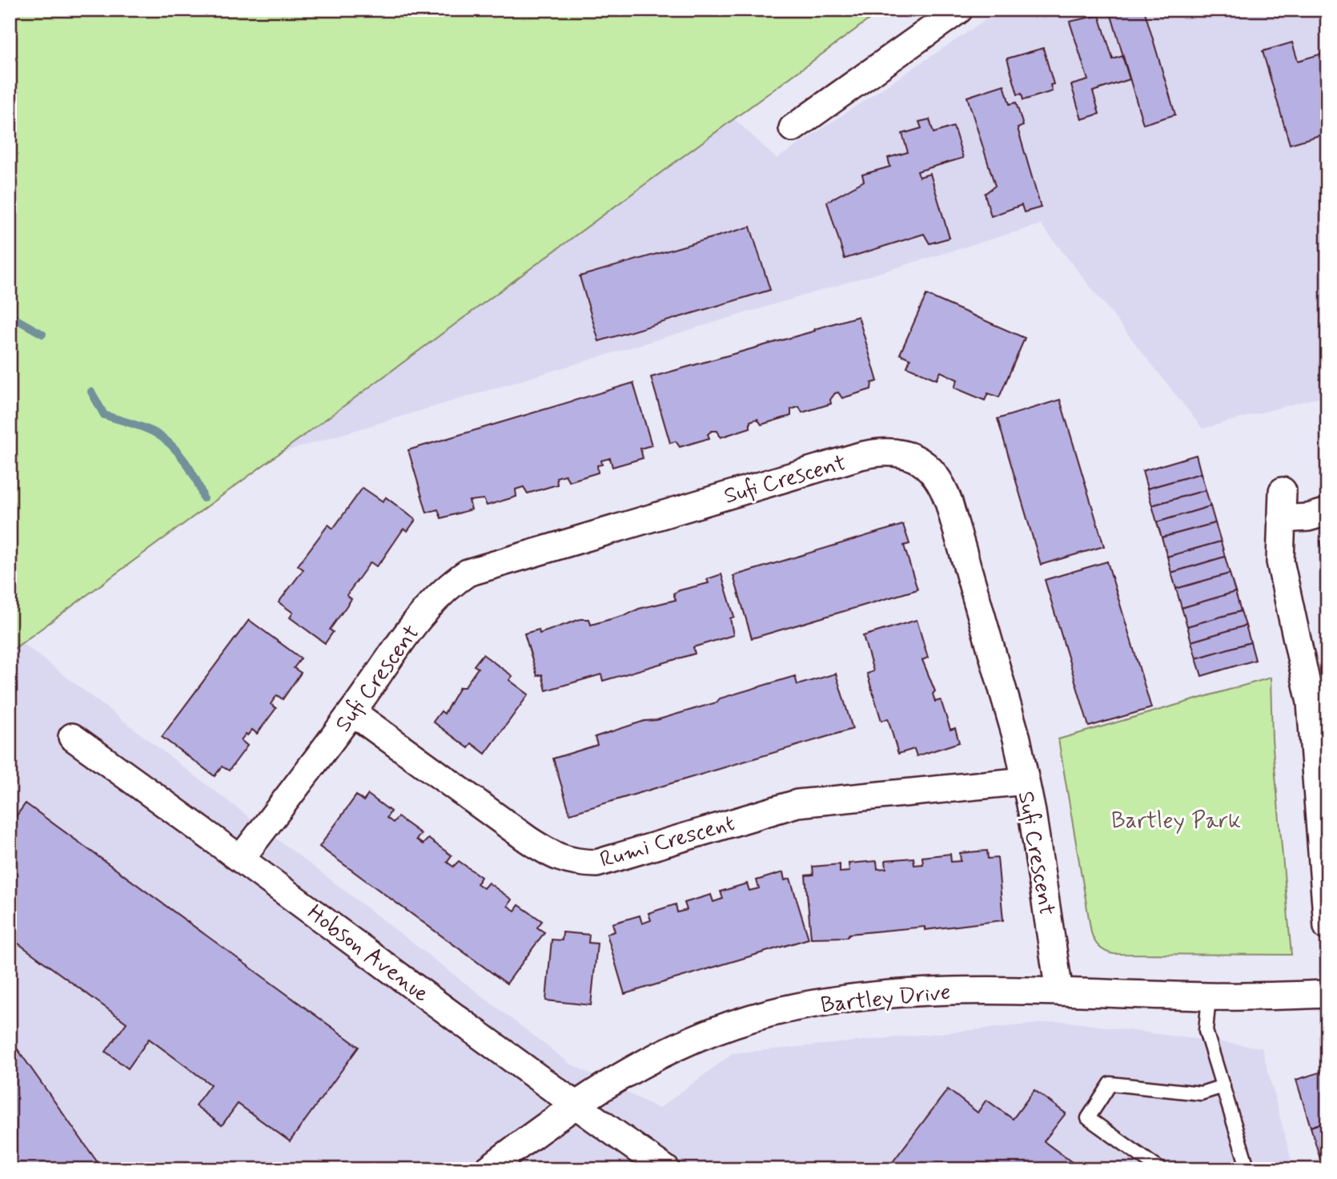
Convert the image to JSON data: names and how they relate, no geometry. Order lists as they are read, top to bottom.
{
  "streets": {
    "street": [
      "Sufi Crescent",
      "Rumi Crescent",
      "Hobson Avenue",
      "Bartley Drive"
    ]
  },
  "crossings": [
    ["Sufi Crescent", "Rumi Crescent"],
    ["Sufi Crescent", "Hobson Avenue"],
    ["Sufi Crescent", "Bartley Drive"],
    ["Hobson Avenue", "Bartley Drive"]
  ],
  "parks": ["Bartley Park"]
}
